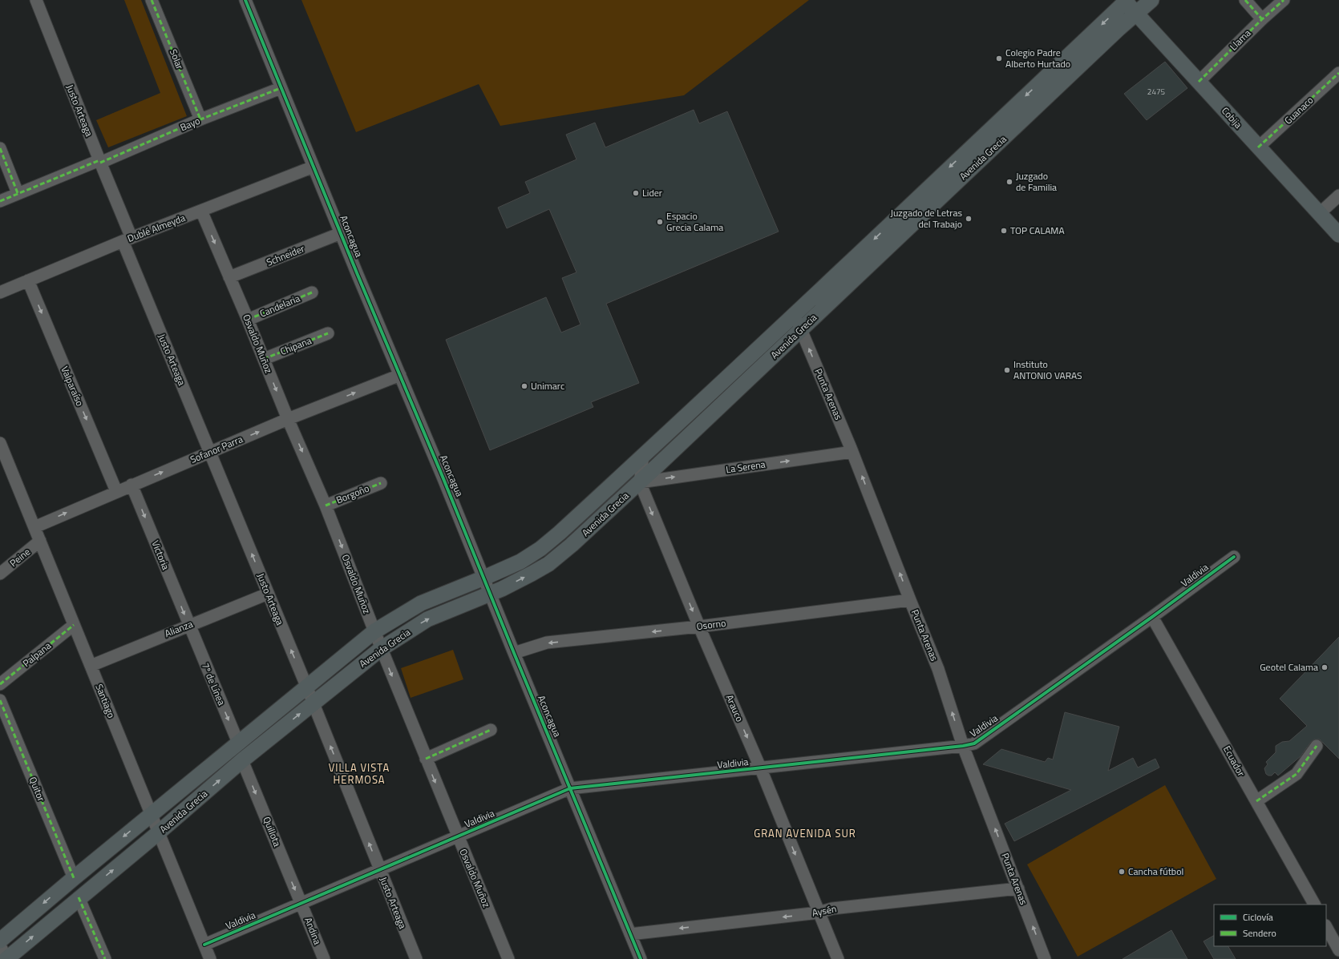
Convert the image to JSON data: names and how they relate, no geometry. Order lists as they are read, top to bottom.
{
  "streets": {
    "main road": ["Cobija", "Avenida Grecia"],
    "street": [
      "Llama",
      "Solar",
      "Justo Arteaga",
      "Guanaco",
      "Bayo",
      "Dublé Almeyda",
      "Aconcagua",
      "Schneider",
      "Candelaria",
      "Osvaldo Muñoz",
      "Chipana",
      "Valparaíso",
      "Punta Arenas",
      "Sofanor Parra",
      "La Serena",
      "Borgoño",
      "Victoria",
      "Peine",
      "Valdivia",
      "Osorno",
      "Alianza",
      "Palpana",
      "7º de Línea",
      "Santiago",
      "Arauco",
      "Ecuador",
      "Quitor",
      "Quillota",
      "Aysén",
      "Andina"
    ]
  },
  "crossings": [
    ["Llama", "Cobija"],
    ["Solar", "Bayo"],
    ["Justo Arteaga", "Bayo"],
    ["Justo Arteaga", "Avenida Grecia"],
    ["Justo Arteaga", "Dublé Almeyda"],
    ["Justo Arteaga", "Sofanor Parra"],
    ["Justo Arteaga", "Valdivia"],
    ["Justo Arteaga", "Alianza"],
    ["Guanaco", "Cobija"],
    ["Cobija", "Avenida Grecia"],
    ["Bayo", "Aconcagua"],
    ["Avenida Grecia", "Aconcagua"],
    ["Avenida Grecia", "Osvaldo Muñoz"],
    ["Avenida Grecia", "Punta Arenas"],
    ["Avenida Grecia", "La Serena"],
    ["Avenida Grecia", "7º de Línea"],
    ["Avenida Grecia", "Santiago"],
    ["Avenida Grecia", "Arauco"],
    ["Avenida Grecia", "Quitor"],
    ["Avenida Grecia", "Quillota"],
    ["Dublé Almeyda", "Aconcagua"],
    ["Dublé Almeyda", "Osvaldo Muñoz"],
    ["Dublé Almeyda", "Valparaíso"],
    ["Aconcagua", "Schneider"],
    ["Aconcagua", "Sofanor Parra"],
    ["Aconcagua", "Valdivia"],
    ["Aconcagua", "Osorno"],
    ["Aconcagua", "Aysén"],
    ["Schneider", "Osvaldo Muñoz"],
    ["Candelaria", "Osvaldo Muñoz"],
    ["Osvaldo Muñoz", "Chipana"],
    ["Osvaldo Muñoz", "Sofanor Parra"],
    ["Osvaldo Muñoz", "Borgoño"],
    ["Osvaldo Muñoz", "Valdivia"],
    ["Valparaíso", "Sofanor Parra"],
    ["Punta Arenas", "La Serena"],
    ["Punta Arenas", "Valdivia"],
    ["Punta Arenas", "Osorno"],
    ["Punta Arenas", "Aysén"],
    ["Sofanor Parra", "Victoria"],
    ["Sofanor Parra", "Santiago"],
    ["La Serena", "Arauco"],
    ["Victoria", "Alianza"],
    ["Victoria", "7º de Línea"],
    ["Peine", "Santiago"],
    ["Valdivia", "Santiago"],
    ["Valdivia", "Arauco"],
    ["Valdivia", "Ecuador"],
    ["Valdivia", "Quillota"],
    ["Valdivia", "Andina"],
    ["Osorno", "Arauco"],
    ["Alianza", "7º de Línea"],
    ["Alianza", "Santiago"],
    ["Palpana", "Santiago"],
    ["Arauco", "Aysén"],
    ["Quillota", "Andina"]
  ],
  "one_way": [
    "Justo Arteaga",
    "Osvaldo Muñoz",
    "Valparaíso",
    "Punta Arenas",
    "Sofanor Parra",
    "La Serena",
    "Victoria",
    "Osorno",
    "7º de Línea",
    "Arauco",
    "Quillota",
    "Aysén"
  ],
  "districts": ["VILLA VISTA HERMOSA", "GRAN AVENIDA SUR"],
  "places": [
    "Colegio Padre Alberto Hurtado",
    "Juzgado de Familia",
    "Lider",
    "Juzgado de Letras del Trabajo",
    "Espacio Grecia Calama",
    "TOP CALAMA",
    "Instituto ANTONIO VARAS",
    "Unimarc",
    "Geotel Calama",
    "Cancha fútbol"
  ],
  "house_numbers": ["2475"],
  "legend": ["Ciclovía", "Sendero"]
}
